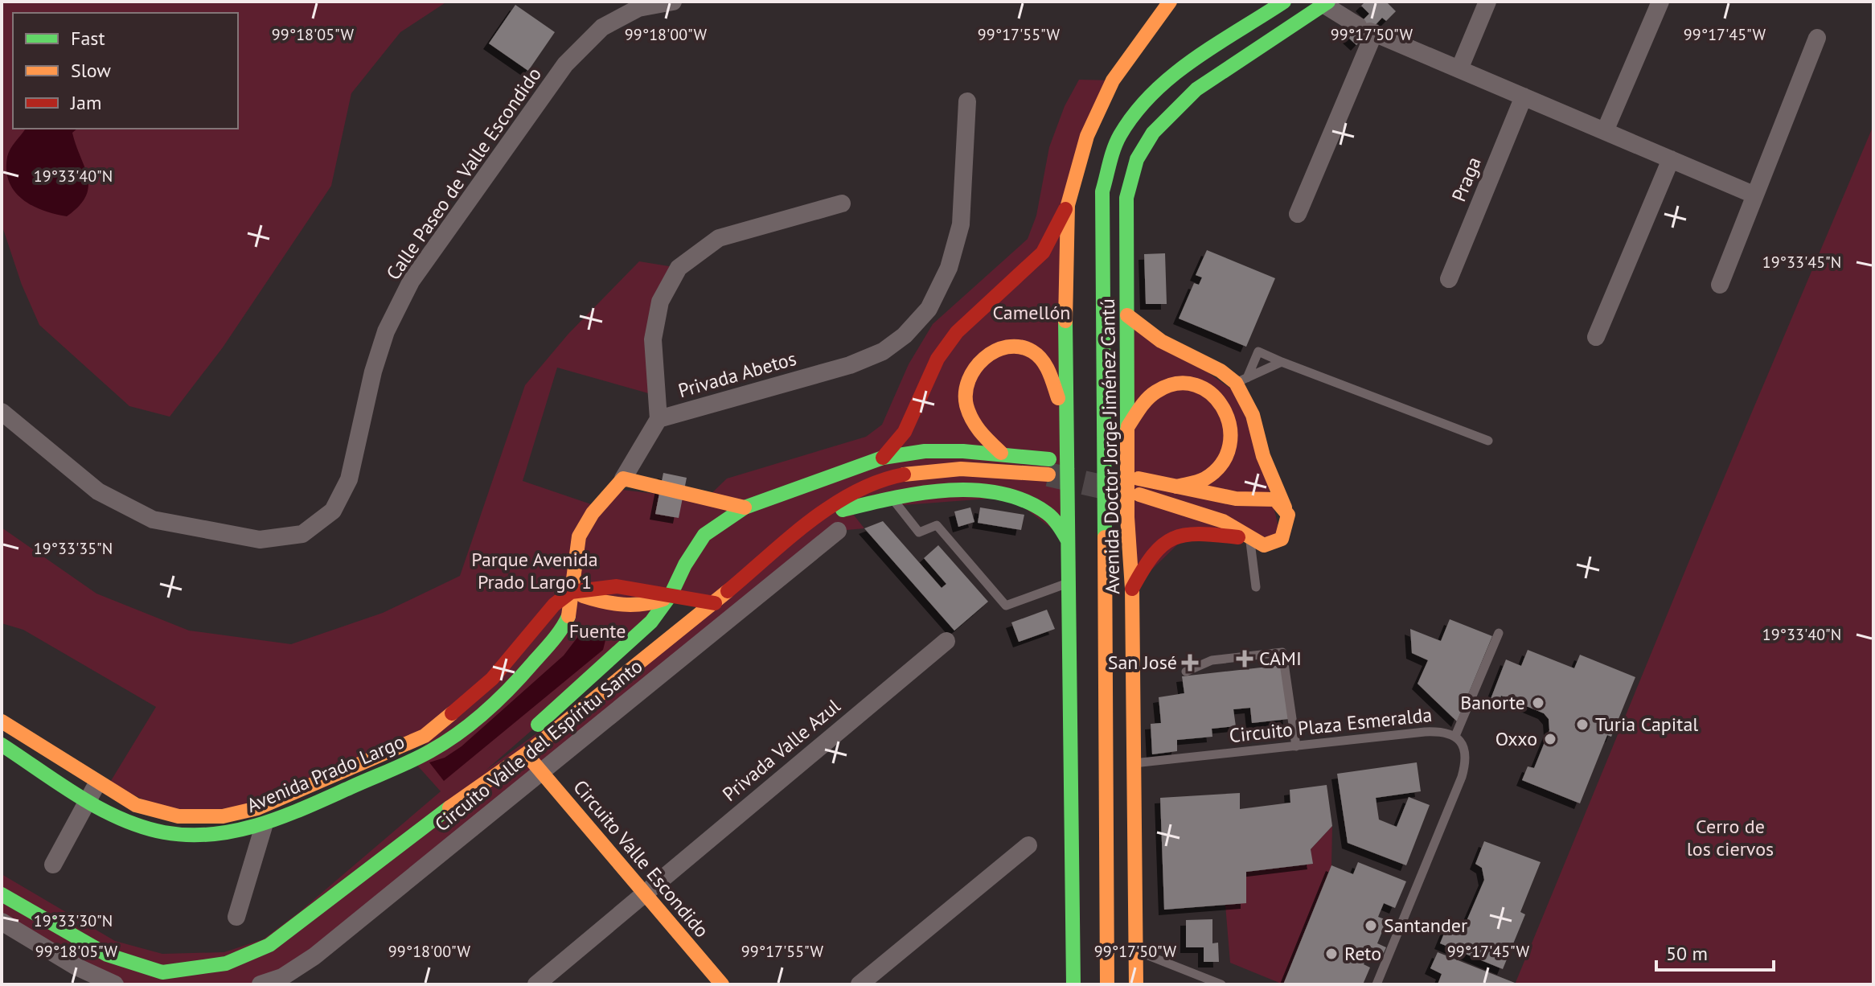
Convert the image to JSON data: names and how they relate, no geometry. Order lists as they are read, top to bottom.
{
  "streets": {
    "main road": ["Avenida Doctor Jorge Jiménez Cantú", "Avenida Prado Largo", "Circuito Valle Escondido"],
    "street": [
      "Calle Paseo de Valle Escondido",
      "Praga",
      "Privada Abetos",
      "Circuito Valle del Espíritu Santo",
      "Privada Valle Azul"
    ],
    "lane": ["Circuito Plaza Esmeralda"]
  },
  "crossings": [
    ["Privada Abetos", "Avenida Prado Largo"],
    ["Avenida Doctor Jorge Jiménez Cantú", "Circuito Plaza Esmeralda"],
    ["Circuito Valle del Espíritu Santo", "Circuito Valle Escondido"],
    ["Privada Valle Azul", "Circuito Valle Escondido"]
  ],
  "parks": [
    "Camellón",
    "Parque Avenida Prado Largo 1",
    "Fuente",
    "Cerro de los ciervos"
  ],
  "places": {
    "health": ["CAMI", "San José"],
    "other": [
      "Banorte",
      "Turia Capital",
      "Oxxo",
      "Santander",
      "Reto"
    ]
  },
  "legend": ["Fast", "Slow", "Jam"],
  "scale_bar": "50 m",
  "coordinates": [
    "99°18'05\"W",
    "99°18'00\"W",
    "99°17'55\"W",
    "99°17'50\"W",
    "99°17'45\"W",
    "19°33'40\"N",
    "19°33'45\"N",
    "19°33'35\"N",
    "19°33'30\"N"
  ]
}
